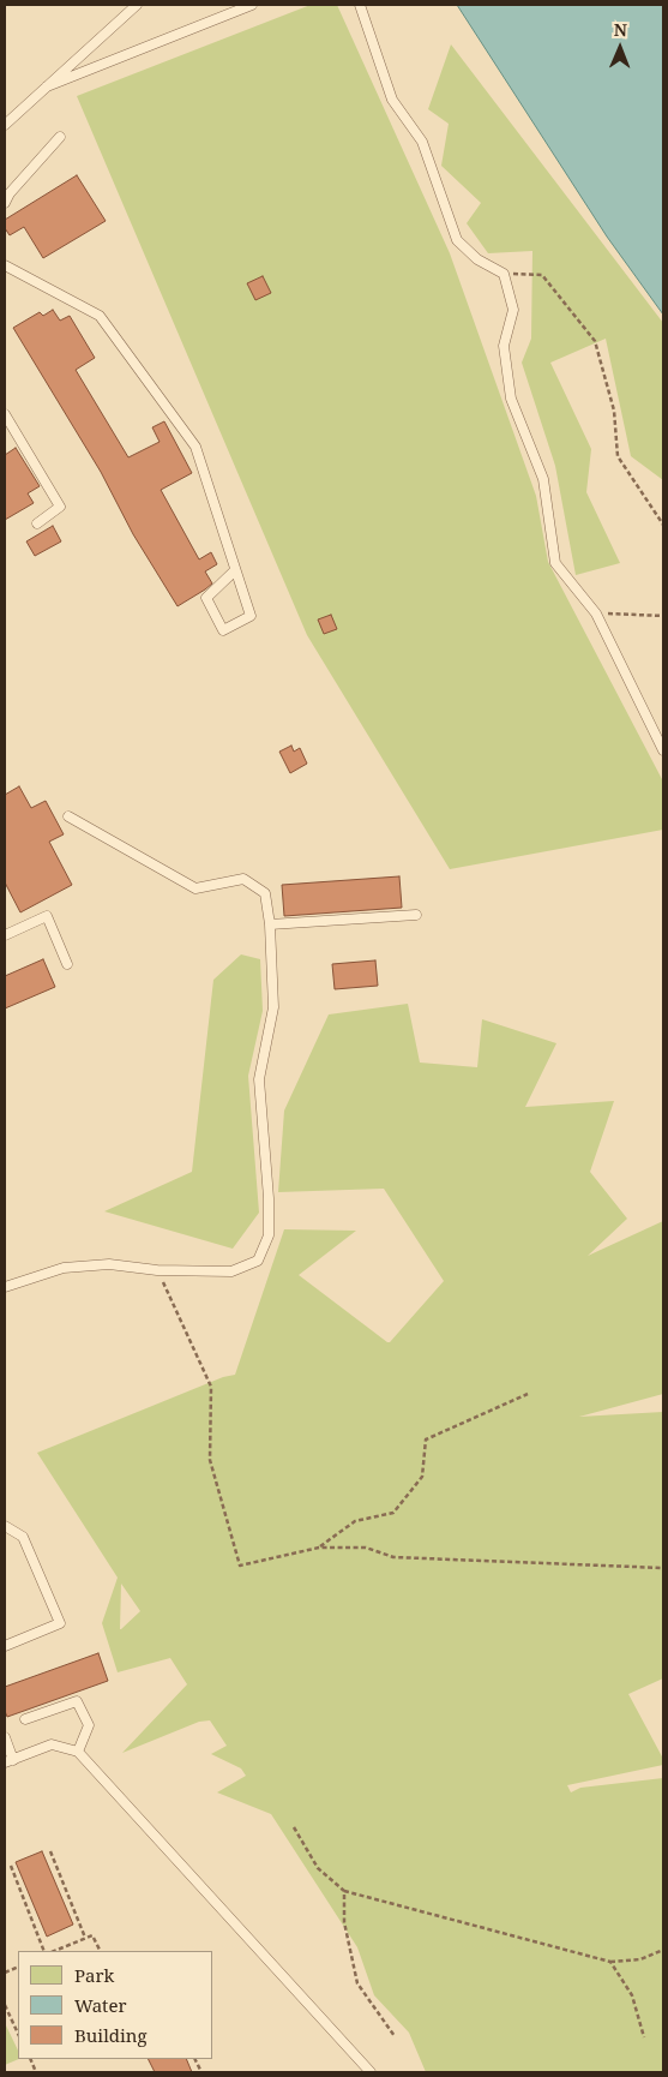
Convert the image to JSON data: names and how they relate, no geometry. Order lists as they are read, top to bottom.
{
  "legend": ["Park", "Water", "Building"],
  "north": "top"
}
